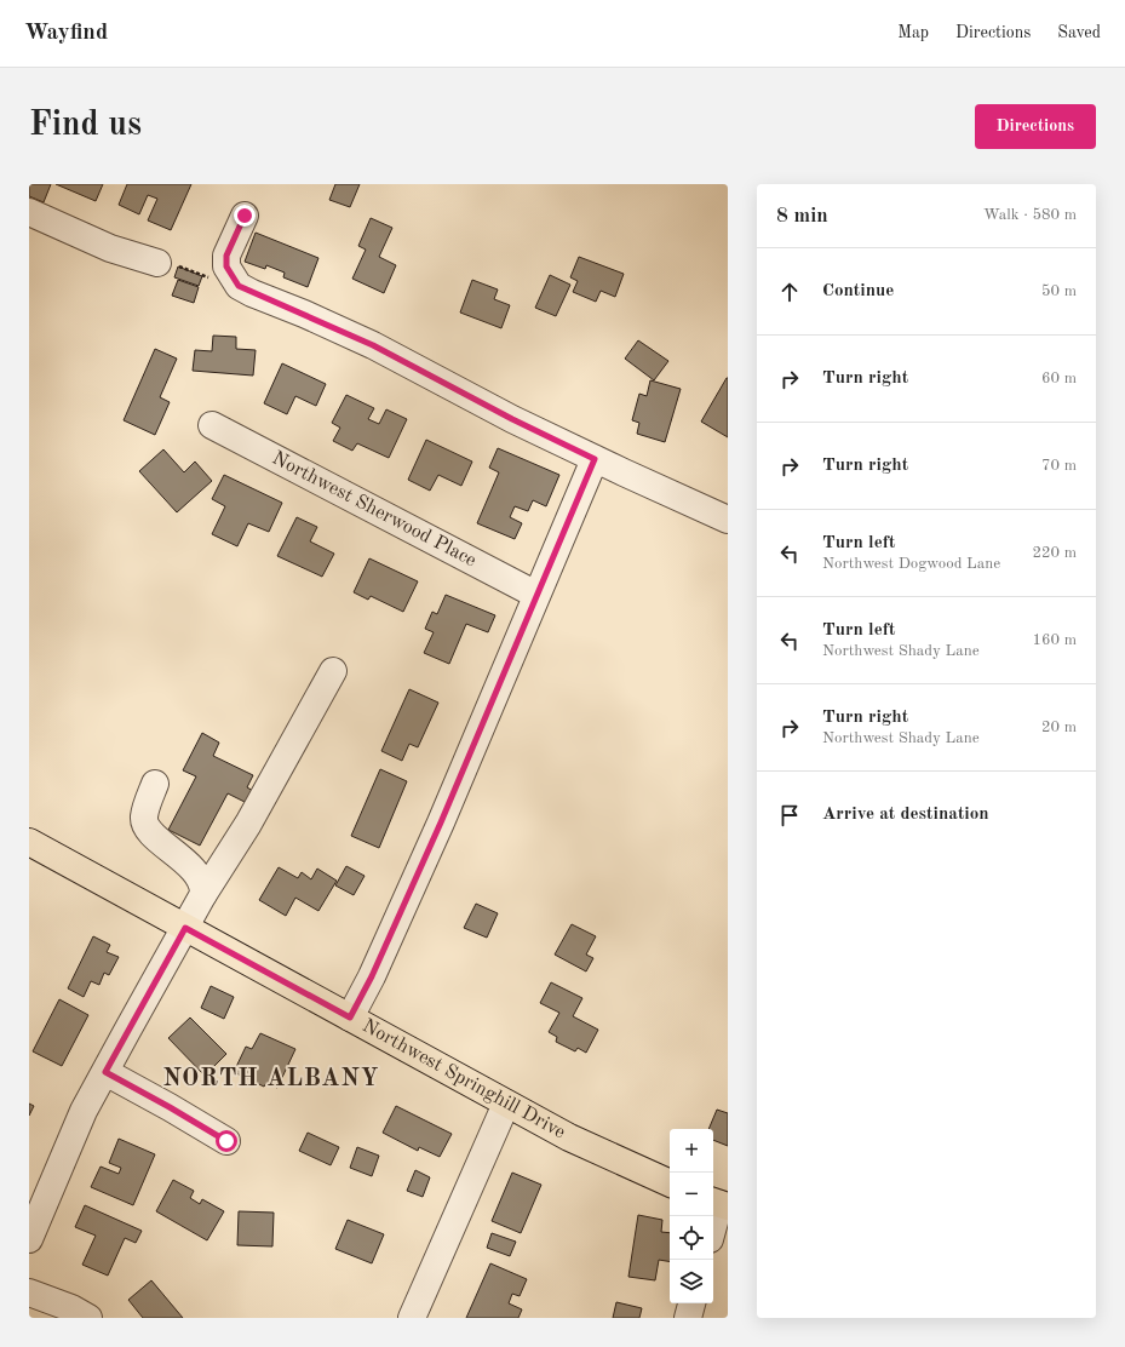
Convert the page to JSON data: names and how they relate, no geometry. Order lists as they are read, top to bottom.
{
  "streets": {
    "main road": ["Northwest Springhill Drive"],
    "street": ["Northwest Sherwood Place"]
  },
  "districts": ["NORTH ALBANY"],
  "page": {
    "header": "Wayfind",
    "nav": ["Map", "Directions", "Saved"],
    "buttons": "Directions",
    "title": "Find us",
    "heading": ["8 min", "Walk · 580 m"],
    "list": [
      ["Continue", "50 m"],
      ["Turn right", "60 m"],
      ["Turn right", "70 m"],
      ["Turn left", "Northwest Dogwood Lane", "220 m"],
      ["Turn left", "Northwest Shady Lane", "160 m"],
      ["Turn right", "Northwest Shady Lane", "20 m"],
      "Arrive at destination"
    ],
    "map_buttons": ["+", "−"]
  }
}
